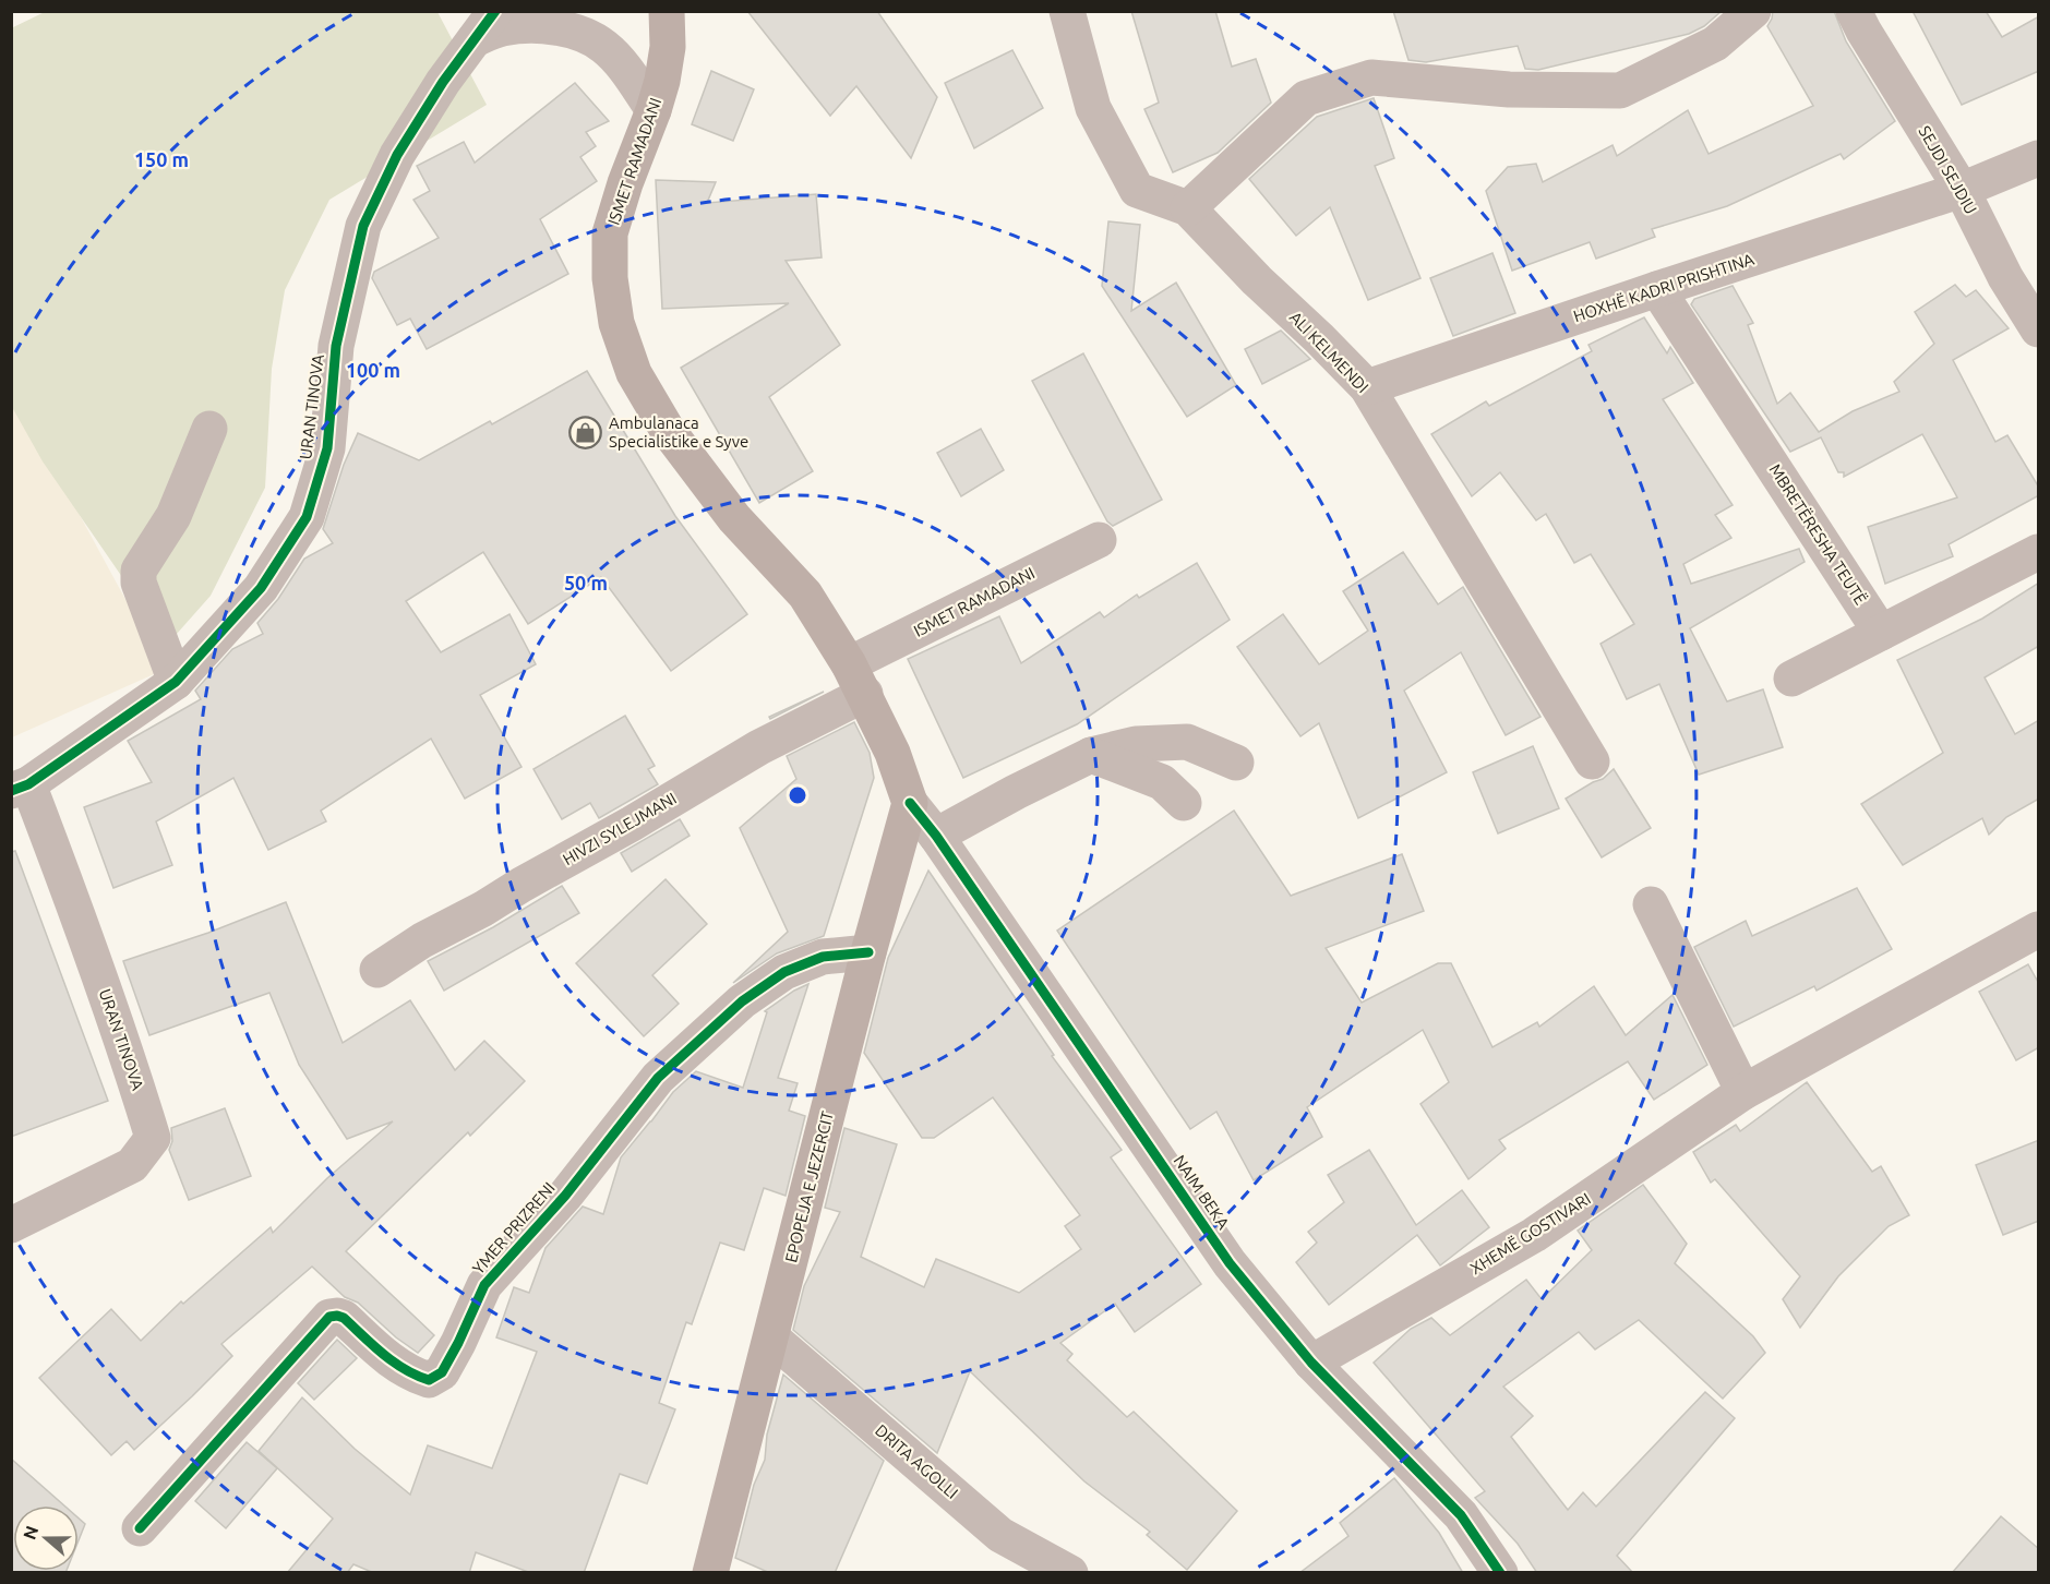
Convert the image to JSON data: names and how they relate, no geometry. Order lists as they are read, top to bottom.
{
  "streets": {
    "main road": ["ISMET RAMADANI", "EPOPEJA E JEZERCIT"],
    "street": [
      "SEJDI SEJDIU",
      "HOXHË KADRI PRISHTINA",
      "ALI KELMENDI",
      "URAN TINOVA",
      "MBRETËRESHA TEUTË",
      "HIVZI SYLEJMANI",
      "NAIM BEKA",
      "YMER PRIZRENI",
      "XHEMË GOSTIVARI",
      "DRITA AGOLLI"
    ]
  },
  "crossings": [
    ["ISMET RAMADANI", "HIVZI SYLEJMANI"],
    ["ISMET RAMADANI", "EPOPEJA E JEZERCIT"],
    ["ISMET RAMADANI", "NAIM BEKA"],
    ["SEJDI SEJDIU", "HOXHË KADRI PRISHTINA"],
    ["HOXHË KADRI PRISHTINA", "ALI KELMENDI"],
    ["HOXHË KADRI PRISHTINA", "MBRETËRESHA TEUTË"],
    ["EPOPEJA E JEZERCIT", "NAIM BEKA"],
    ["EPOPEJA E JEZERCIT", "YMER PRIZRENI"],
    ["EPOPEJA E JEZERCIT", "DRITA AGOLLI"],
    ["NAIM BEKA", "XHEMË GOSTIVARI"]
  ],
  "places": {
    "shop": ["Ambulanaca Specialistike e Syve"]
  },
  "north": "left",
  "rings": ["150 m", "100 m", "50 m"]
}
